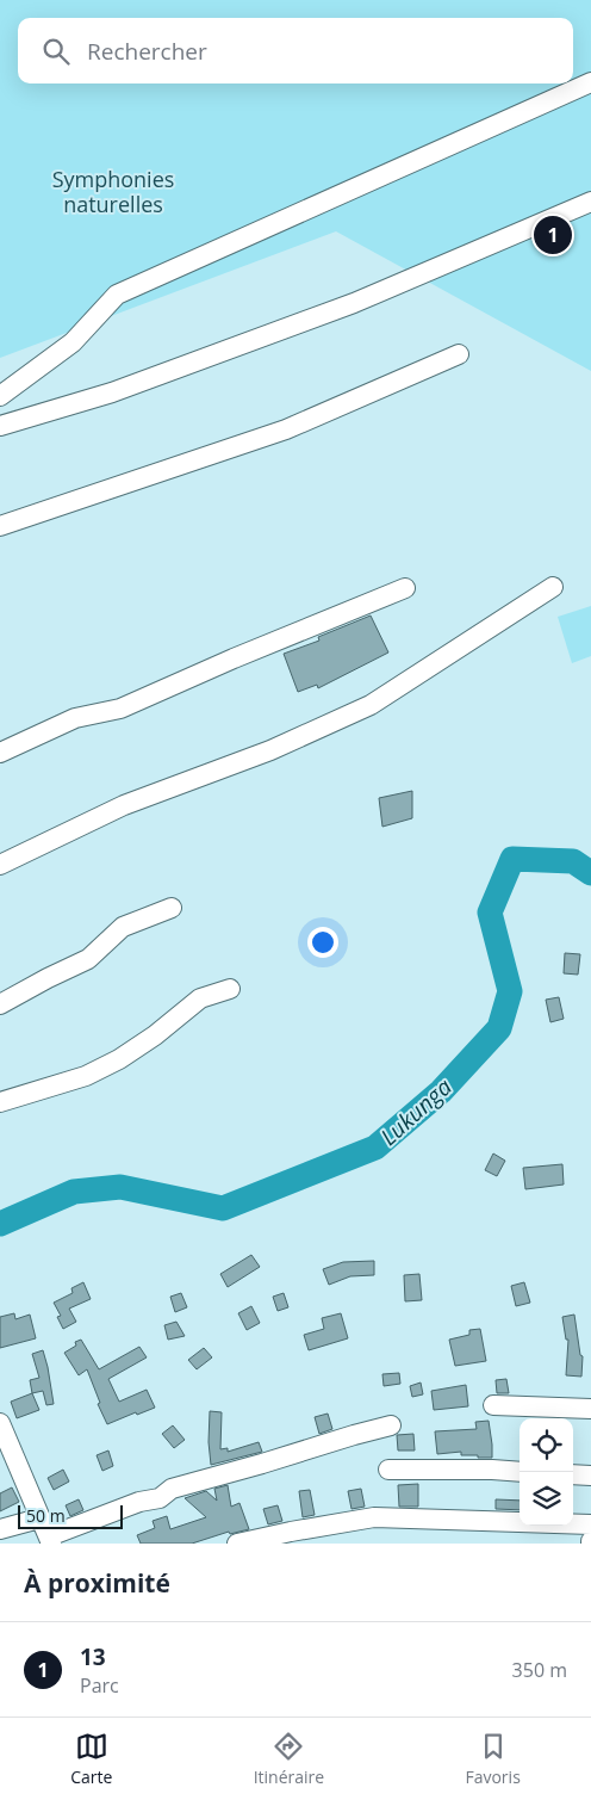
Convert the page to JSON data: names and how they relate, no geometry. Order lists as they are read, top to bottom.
{
  "water": ["Lukunga"],
  "parks": ["Symphonies naturelles"],
  "scale_bar": "50 m",
  "page": {
    "search": "Rechercher",
    "pins": "1",
    "scale": "50 m",
    "heading": "À proximité",
    "list": [
      {
        "mark": "1",
        "name": "13",
        "note": "Parc",
        "value": "350 m"
      }
    ],
    "nav": ["Carte", "Itinéraire", "Favoris"]
  }
}
